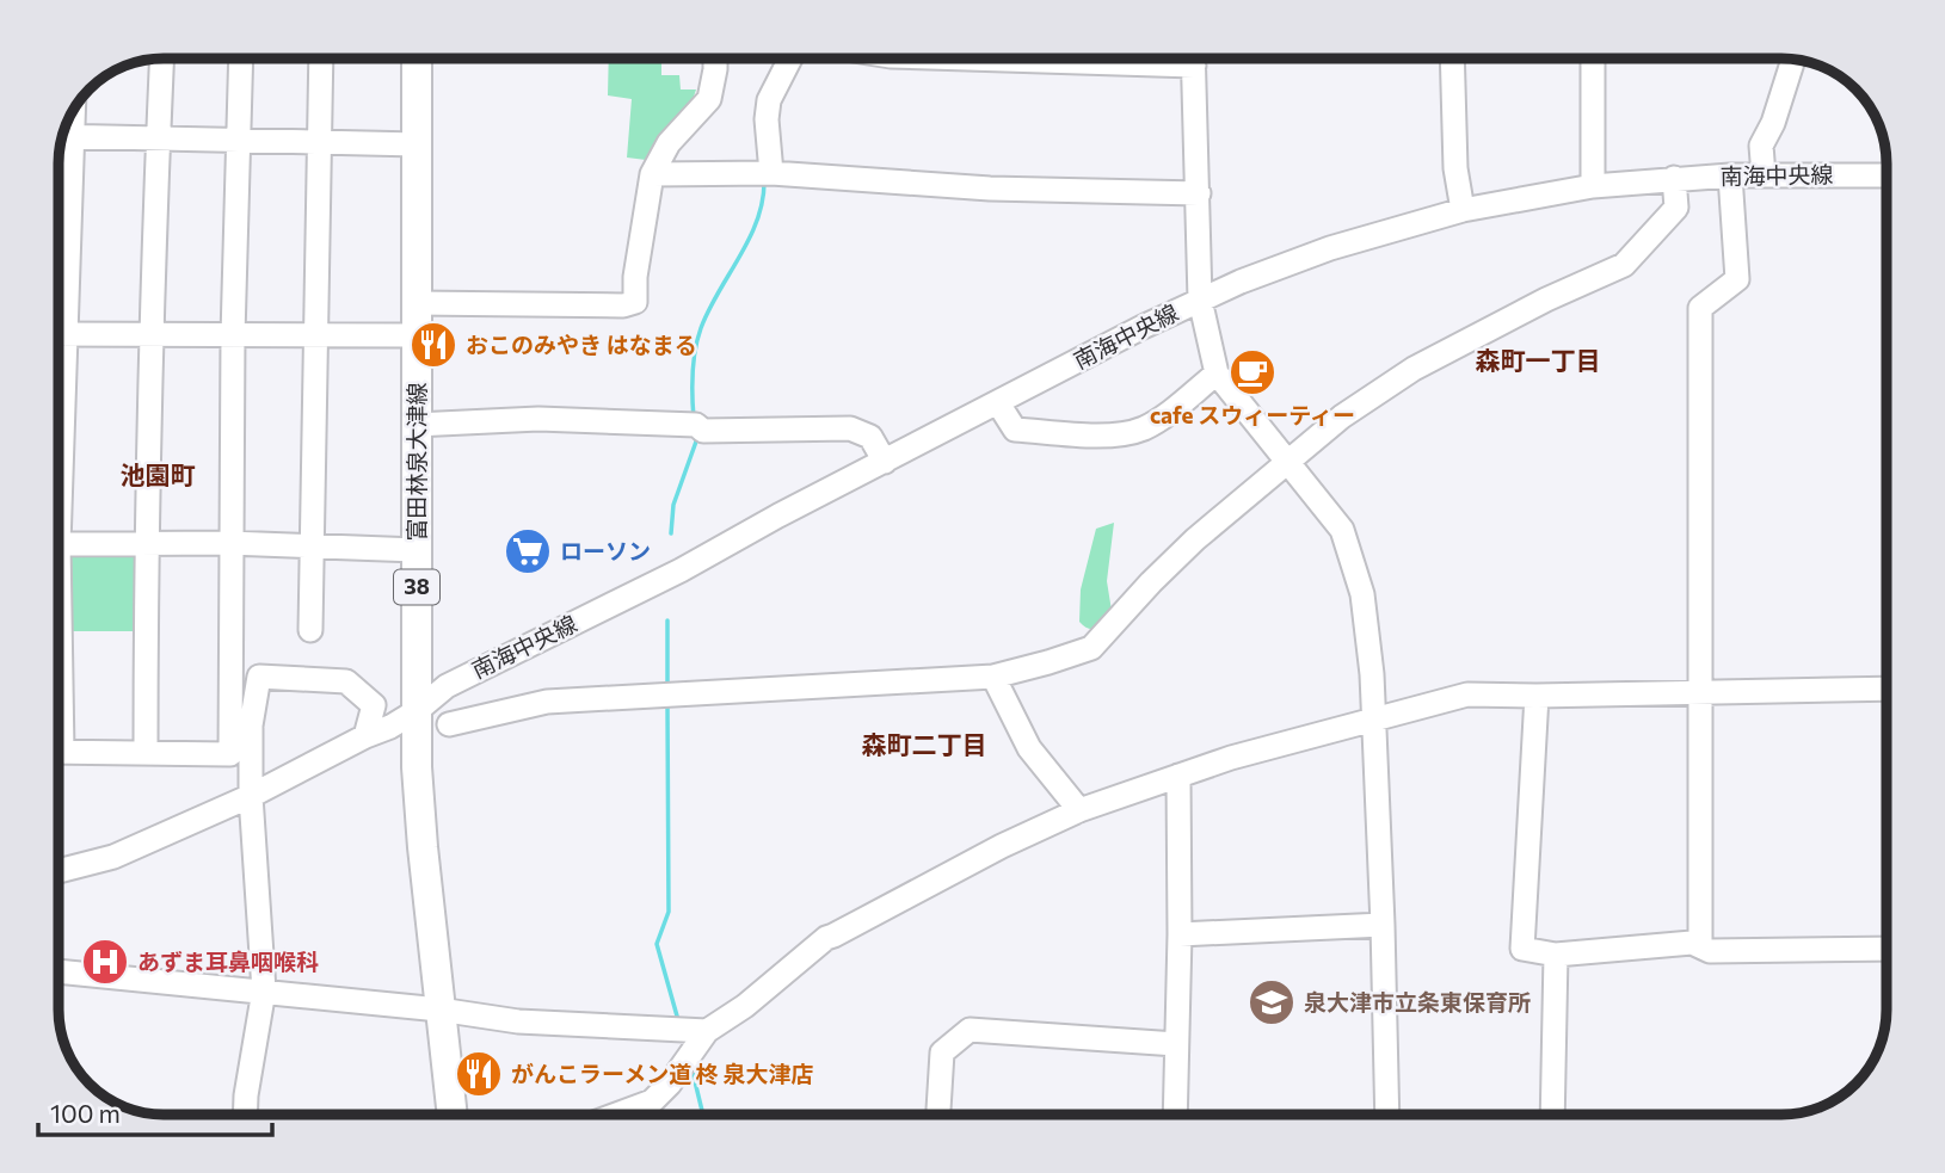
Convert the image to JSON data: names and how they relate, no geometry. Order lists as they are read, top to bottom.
{
  "streets": {
    "main road": ["富田林泉大津線", "38"],
    "street": ["南海中央線"]
  },
  "crossings": [
    ["南海中央線", "富田林泉大津線"]
  ],
  "districts": ["森町一丁目", "池園町", "森町二丁目"],
  "places": {
    "restaurant": ["おこのみやき はなまる", "がんこラーメン道 柊 泉大津店"],
    "cafe": ["cafe スウィーティー"],
    "supermarket": ["ローソン"],
    "hospital": ["あずま耳鼻咽喉科"],
    "school or university": ["泉大津市立条東保育所"]
  },
  "scale_bar": "100 m"
}
